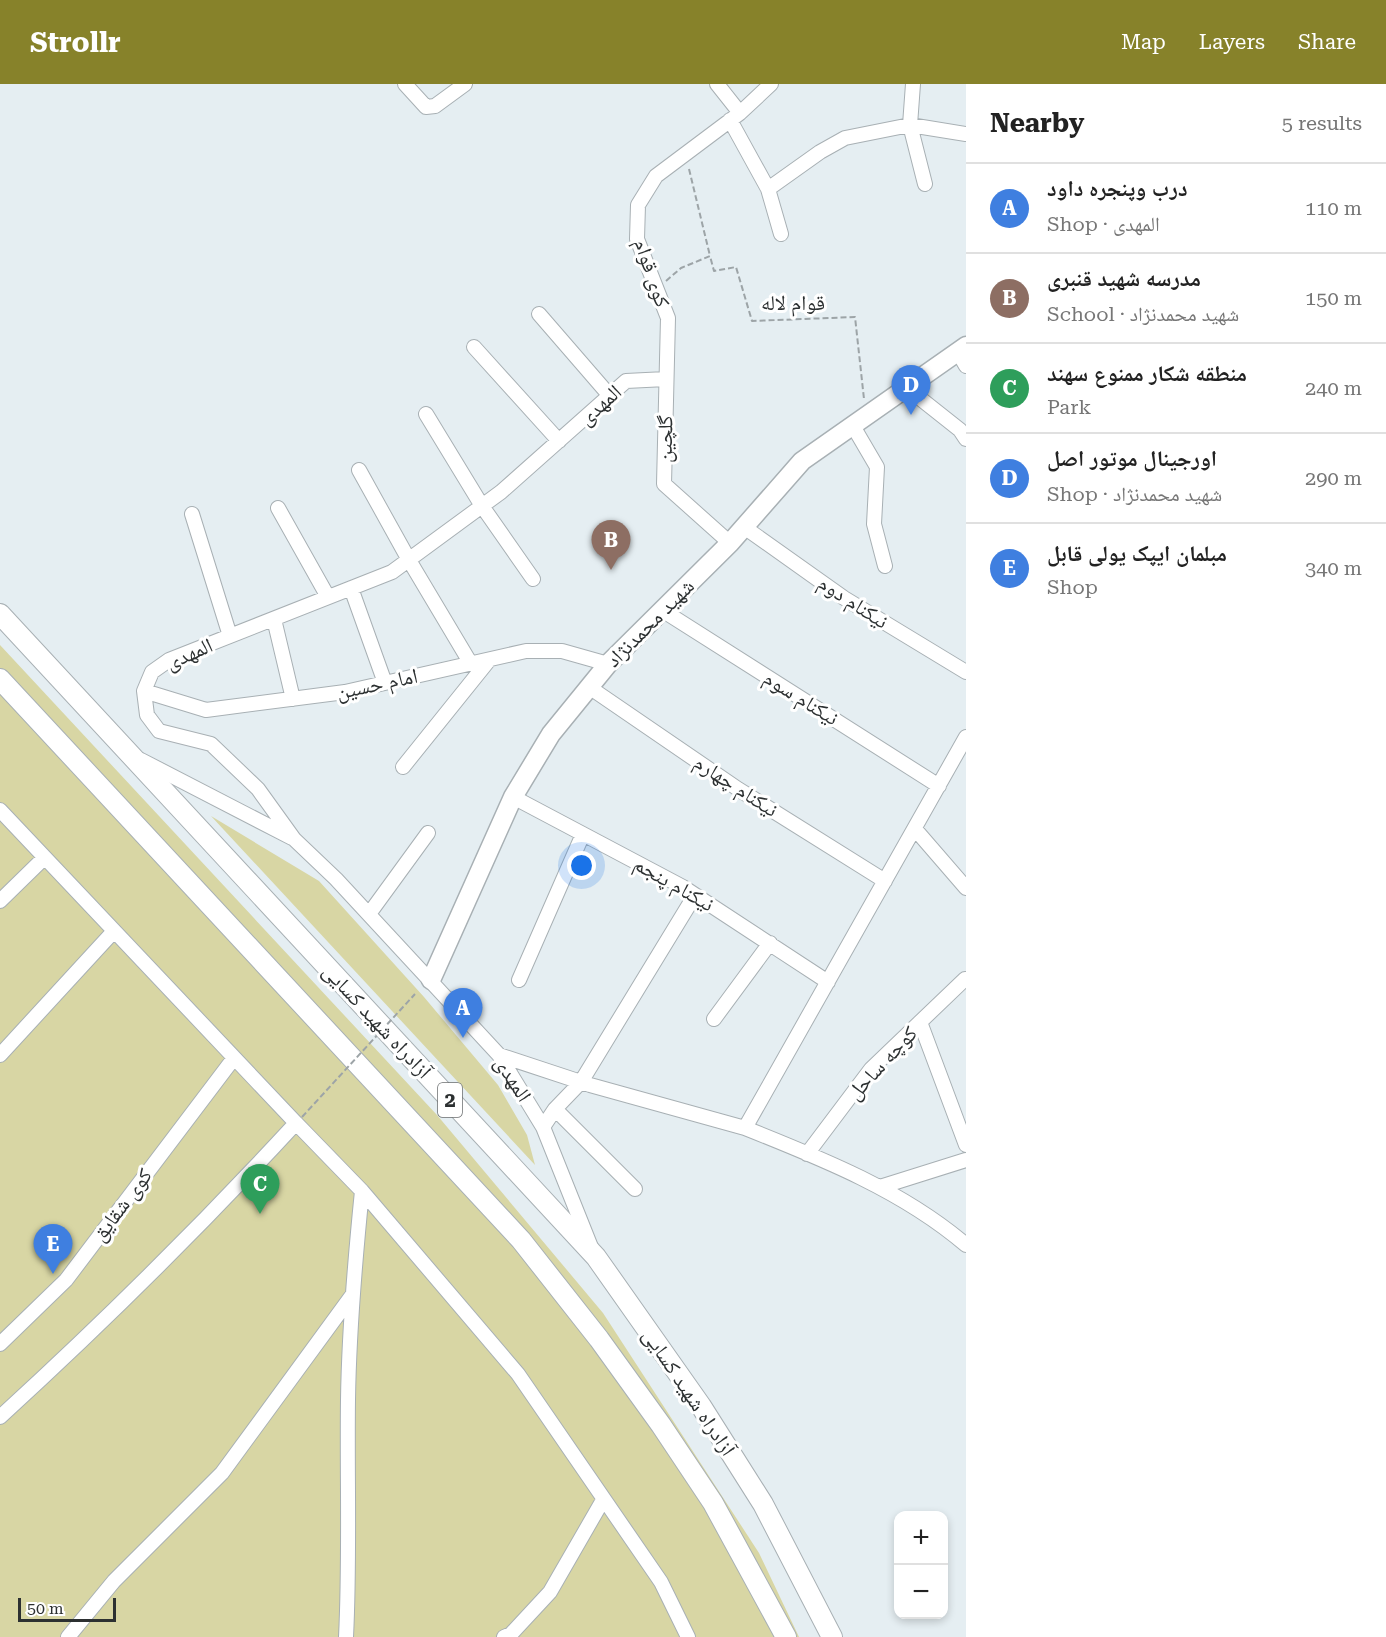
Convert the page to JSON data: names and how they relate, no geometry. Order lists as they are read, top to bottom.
{
  "streets": {
    "highway": ["آزادراه شهید کسایی", "2"],
    "main road": ["شهید محمدنژاد"],
    "street": [
      "کوی قوام",
      "المهدی",
      "گلچین",
      "نیکنام دوم",
      "امام حسین",
      "نیکنام سوم",
      "نیکنام چهارم",
      "نیکنام پنجم",
      "کوچه ساحل",
      "کوی شقایق"
    ],
    "path": ["قوام لاله"]
  },
  "crossings": [
    ["کوی قوام", "المهدی"],
    ["کوی قوام", "گلچین"],
    ["قوام لاله", "شهید محمدنژاد"],
    ["المهدی", "گلچین"],
    ["المهدی", "شهید محمدنژاد"],
    ["المهدی", "امام حسین"],
    ["المهدی", "آزادراه شهید کسایی"],
    ["گلچین", "شهید محمدنژاد"],
    ["نیکنام دوم", "شهید محمدنژاد"],
    ["شهید محمدنژاد", "امام حسین"],
    ["شهید محمدنژاد", "نیکنام سوم"],
    ["شهید محمدنژاد", "نیکنام چهارم"],
    ["شهید محمدنژاد", "نیکنام پنجم"]
  ],
  "scale_bar": "50 m",
  "page": {
    "header": "Strollr",
    "nav": ["Map", "Layers", "Share"],
    "heading": ["Nearby", "5 results"],
    "list": [
      {
        "mark": "A",
        "name": "درب وپنجره داود",
        "note": "Shop · المهدی",
        "value": "110 m"
      },
      {
        "mark": "B",
        "name": "مدرسه شهید قنبری",
        "note": "School · شهید محمدنژاد",
        "value": "150 m"
      },
      {
        "mark": "C",
        "name": "منطقه شکار ممنوع سهند",
        "note": "Park",
        "value": "240 m"
      },
      {
        "mark": "D",
        "name": "اورجینال موتور اصل",
        "note": "Shop · شهید محمدنژاد",
        "value": "290 m"
      },
      {
        "mark": "E",
        "name": "مبلمان ایپک یولی قابل",
        "note": "Shop",
        "value": "340 m"
      }
    ],
    "pins": [
      "D",
      "B",
      "A",
      "C",
      "E"
    ],
    "map_buttons": ["+", "−"],
    "scale": "50 m"
  }
}
